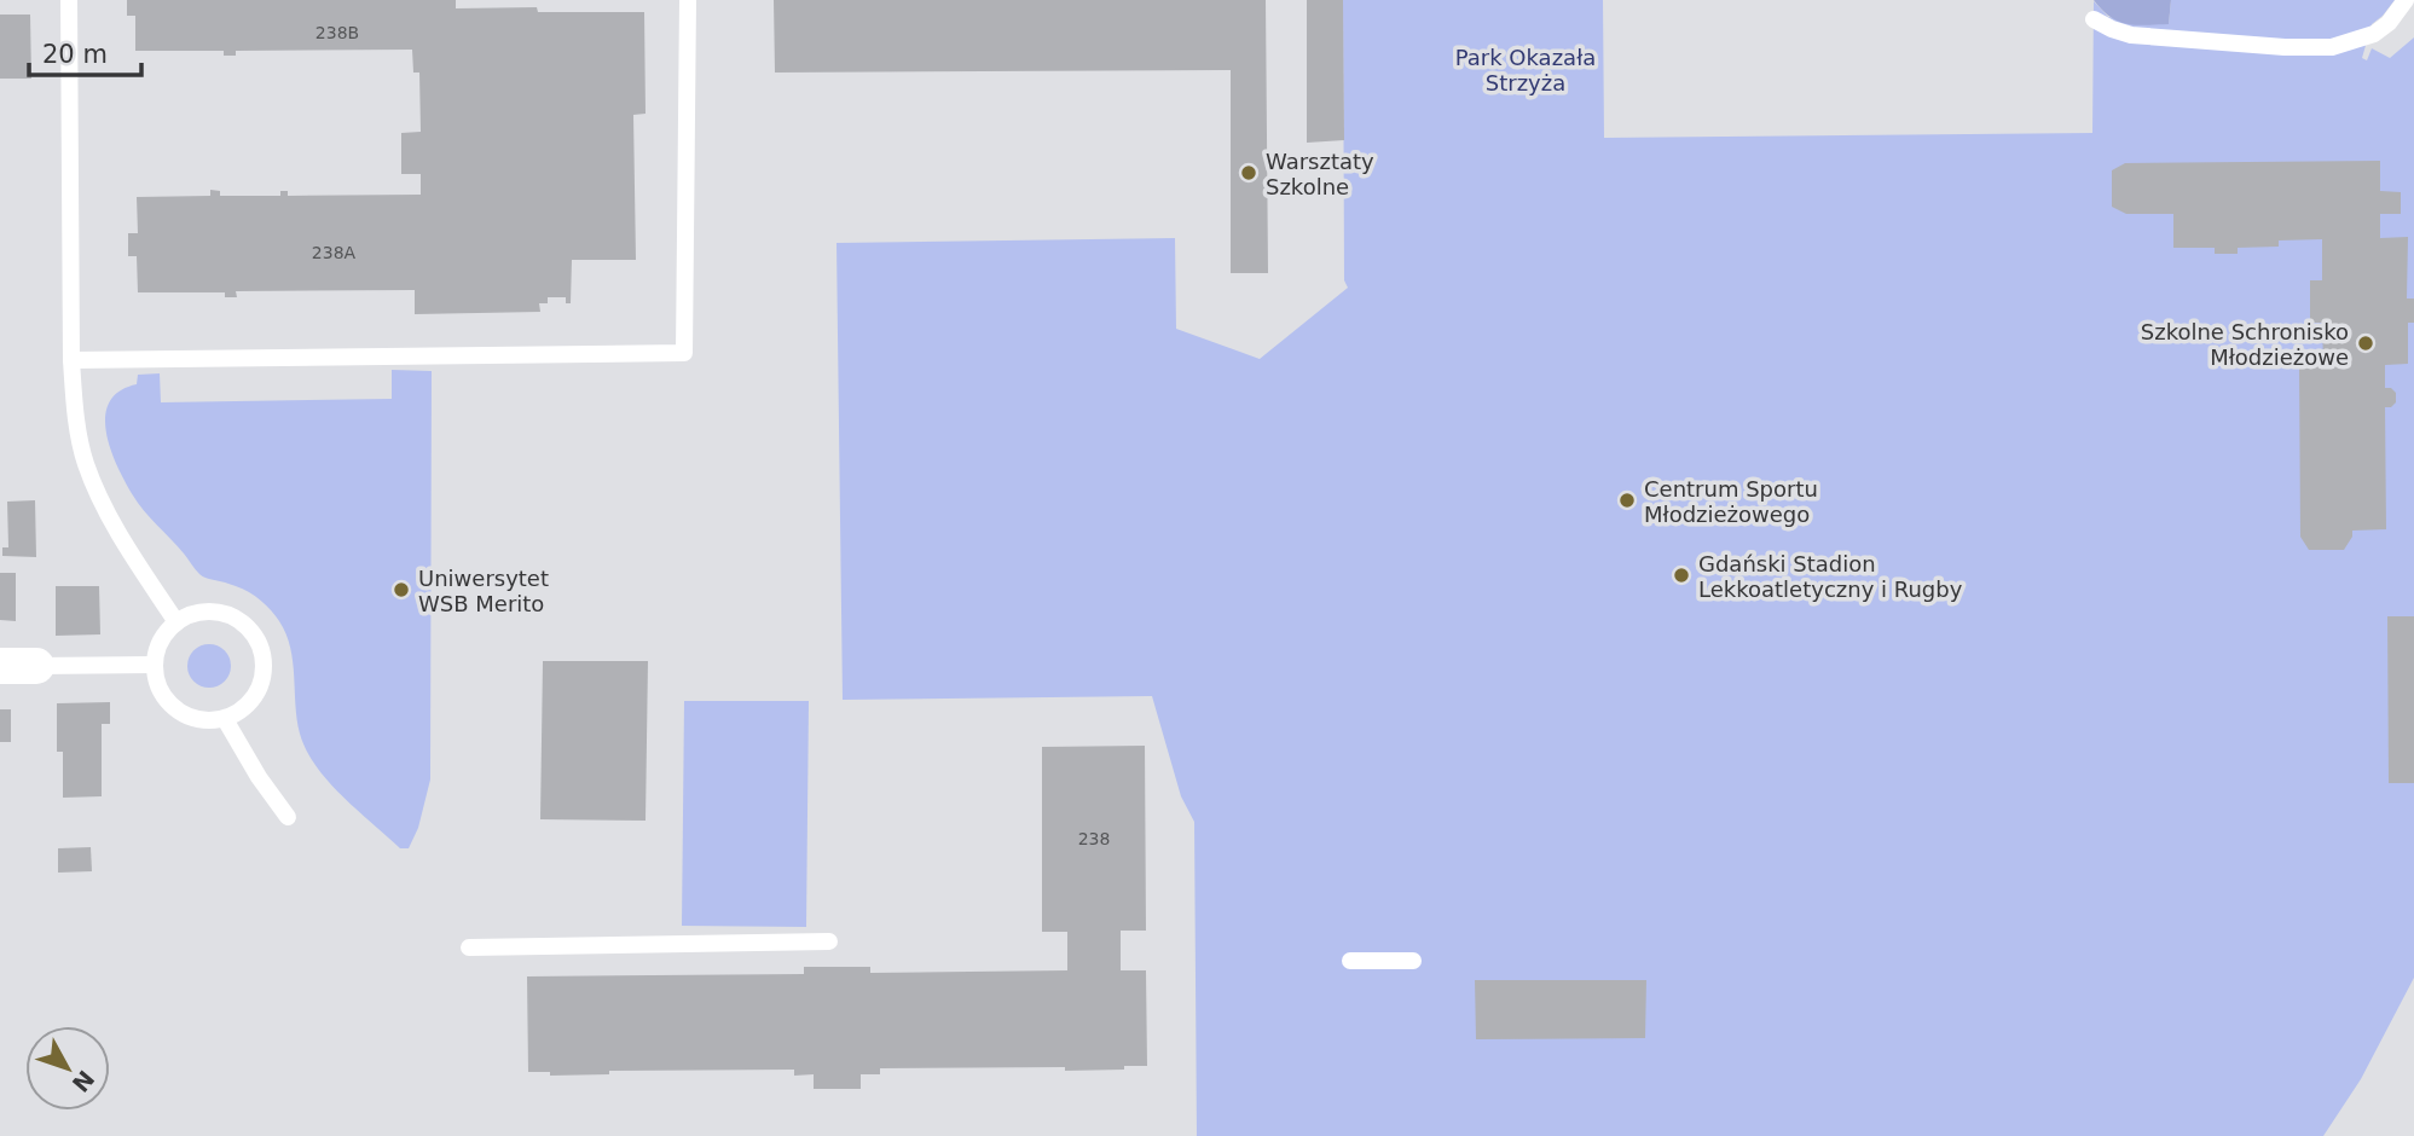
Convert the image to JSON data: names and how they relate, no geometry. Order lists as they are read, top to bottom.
{
  "parks": ["Park Okazała Strzyża"],
  "places": [
    "Warsztaty Szkolne",
    "Szkolne Schronisko Młodzieżowe",
    "Centrum Sportu Młodzieżowego",
    "Gdański Stadion Lekkoatletyczny i Rugby",
    "Uniwersytet WSB Merito"
  ],
  "house_numbers": ["238B", "238A", "238"],
  "scale_bar": "20 m",
  "north": "bottom right"
}
